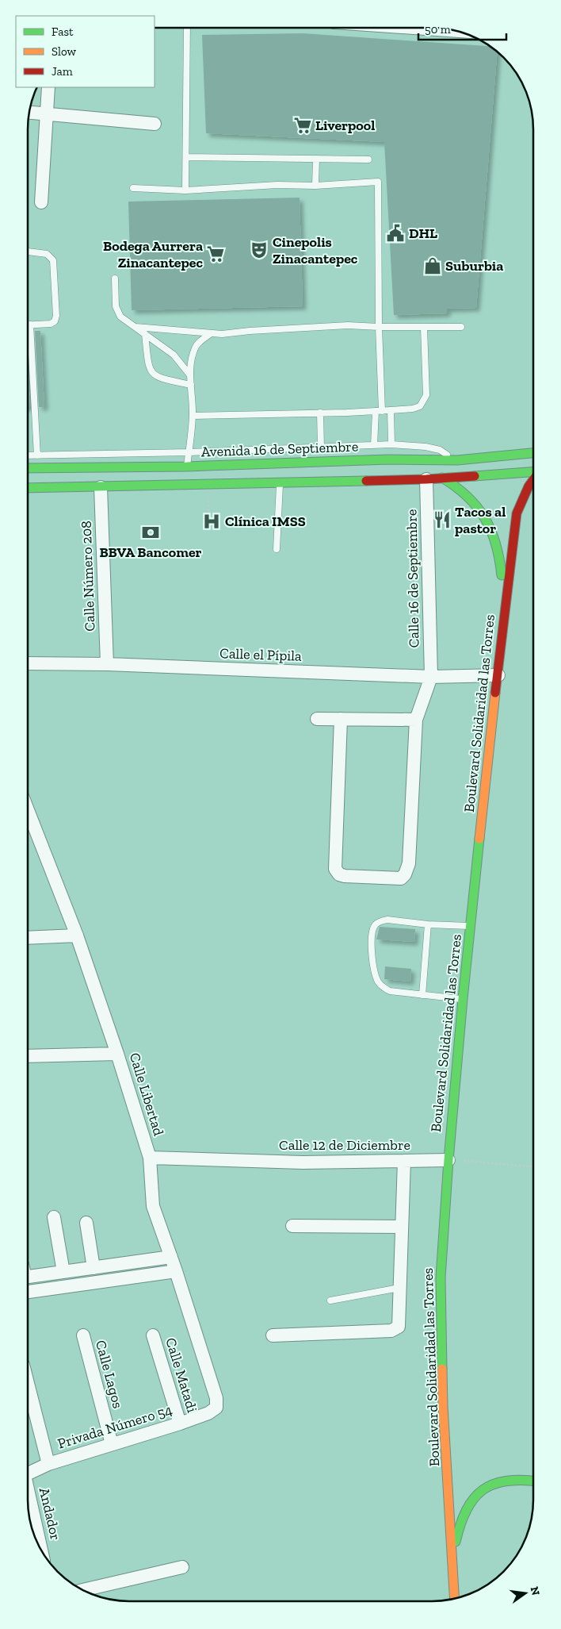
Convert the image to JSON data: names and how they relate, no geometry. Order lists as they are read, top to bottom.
{
  "streets": {
    "main road": ["Avenida 16 de Septiembre", "Boulevard Solidaridad las Torres"],
    "street": [
      "Calle Número 208",
      "Calle 16 de Septiembre",
      "Calle el Pípila",
      "Calle Libertad",
      "Calle 12 de Diciembre",
      "Calle Lagos",
      "Calle Matadi",
      "Privada Número 54",
      "Andador"
    ]
  },
  "crossings": [
    ["Avenida 16 de Septiembre", "Calle Número 208"],
    ["Avenida 16 de Septiembre", "Calle 16 de Septiembre"],
    ["Calle Número 208", "Calle el Pípila"],
    ["Calle 16 de Septiembre", "Calle el Pípila"],
    ["Calle el Pípila", "Boulevard Solidaridad las Torres"],
    ["Boulevard Solidaridad las Torres", "Calle 12 de Diciembre"],
    ["Calle Libertad", "Calle 12 de Diciembre"],
    ["Calle Libertad", "Privada Número 54"],
    ["Calle Lagos", "Privada Número 54"],
    ["Calle Matadi", "Privada Número 54"]
  ],
  "places": {
    "supermarket": ["Liverpool", "Bodega Aurrera Zinacantepec"],
    "public building": ["DHL"],
    "theatre": ["Cinepolis Zinacantepec"],
    "shop": ["Suburbia"],
    "restaurant": ["Tacos al pastor"],
    "hospital": ["Clínica IMSS"],
    "bank": ["BBVA Bancomer"]
  },
  "legend": ["Fast", "Slow", "Jam"],
  "scale_bar": "50 m",
  "north": "right"
}
